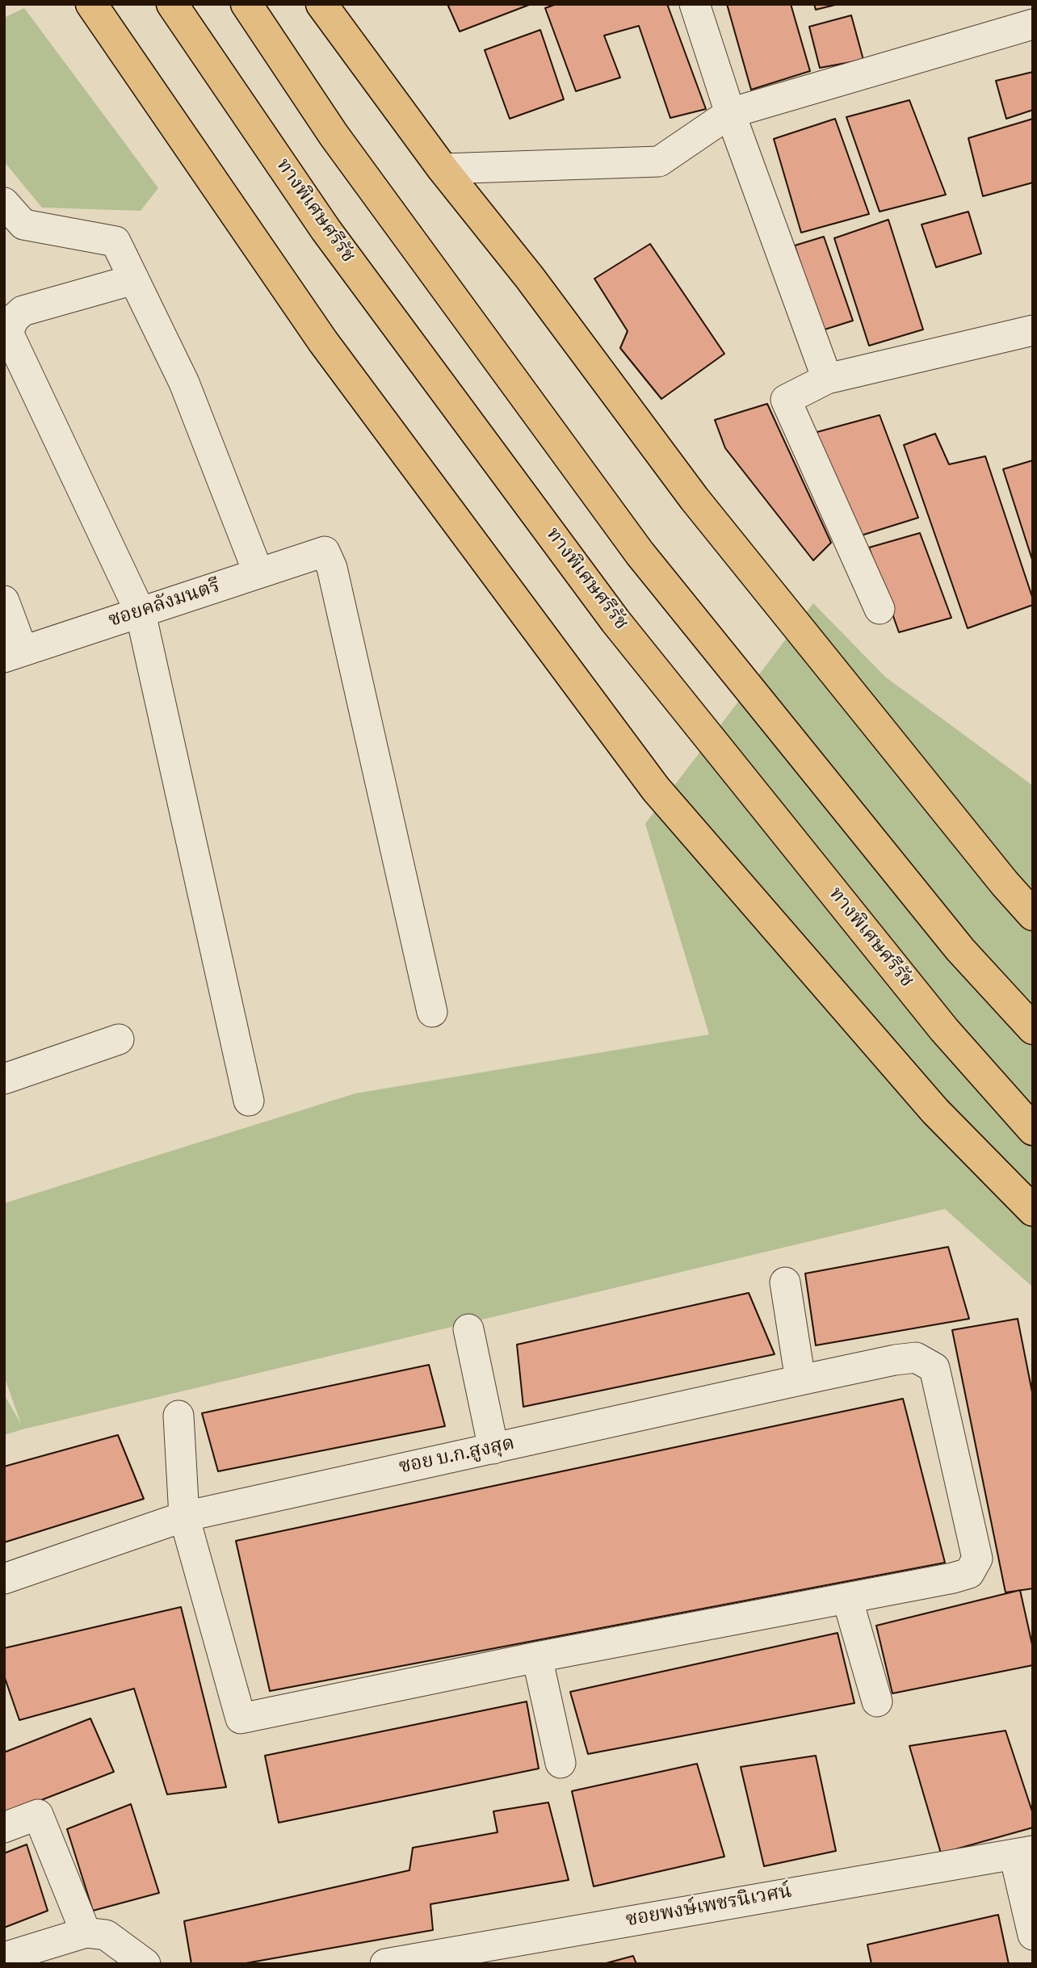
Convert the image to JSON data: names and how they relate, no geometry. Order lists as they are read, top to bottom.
{
  "streets": {
    "highway": ["ทางพิเศษศรีรัช"],
    "street": ["ซอยคลังมนตรี", "ซอย บ.ก.สูงสุด", "ซอยพงษ์เพชรนิเวศน์"]
  }
}
